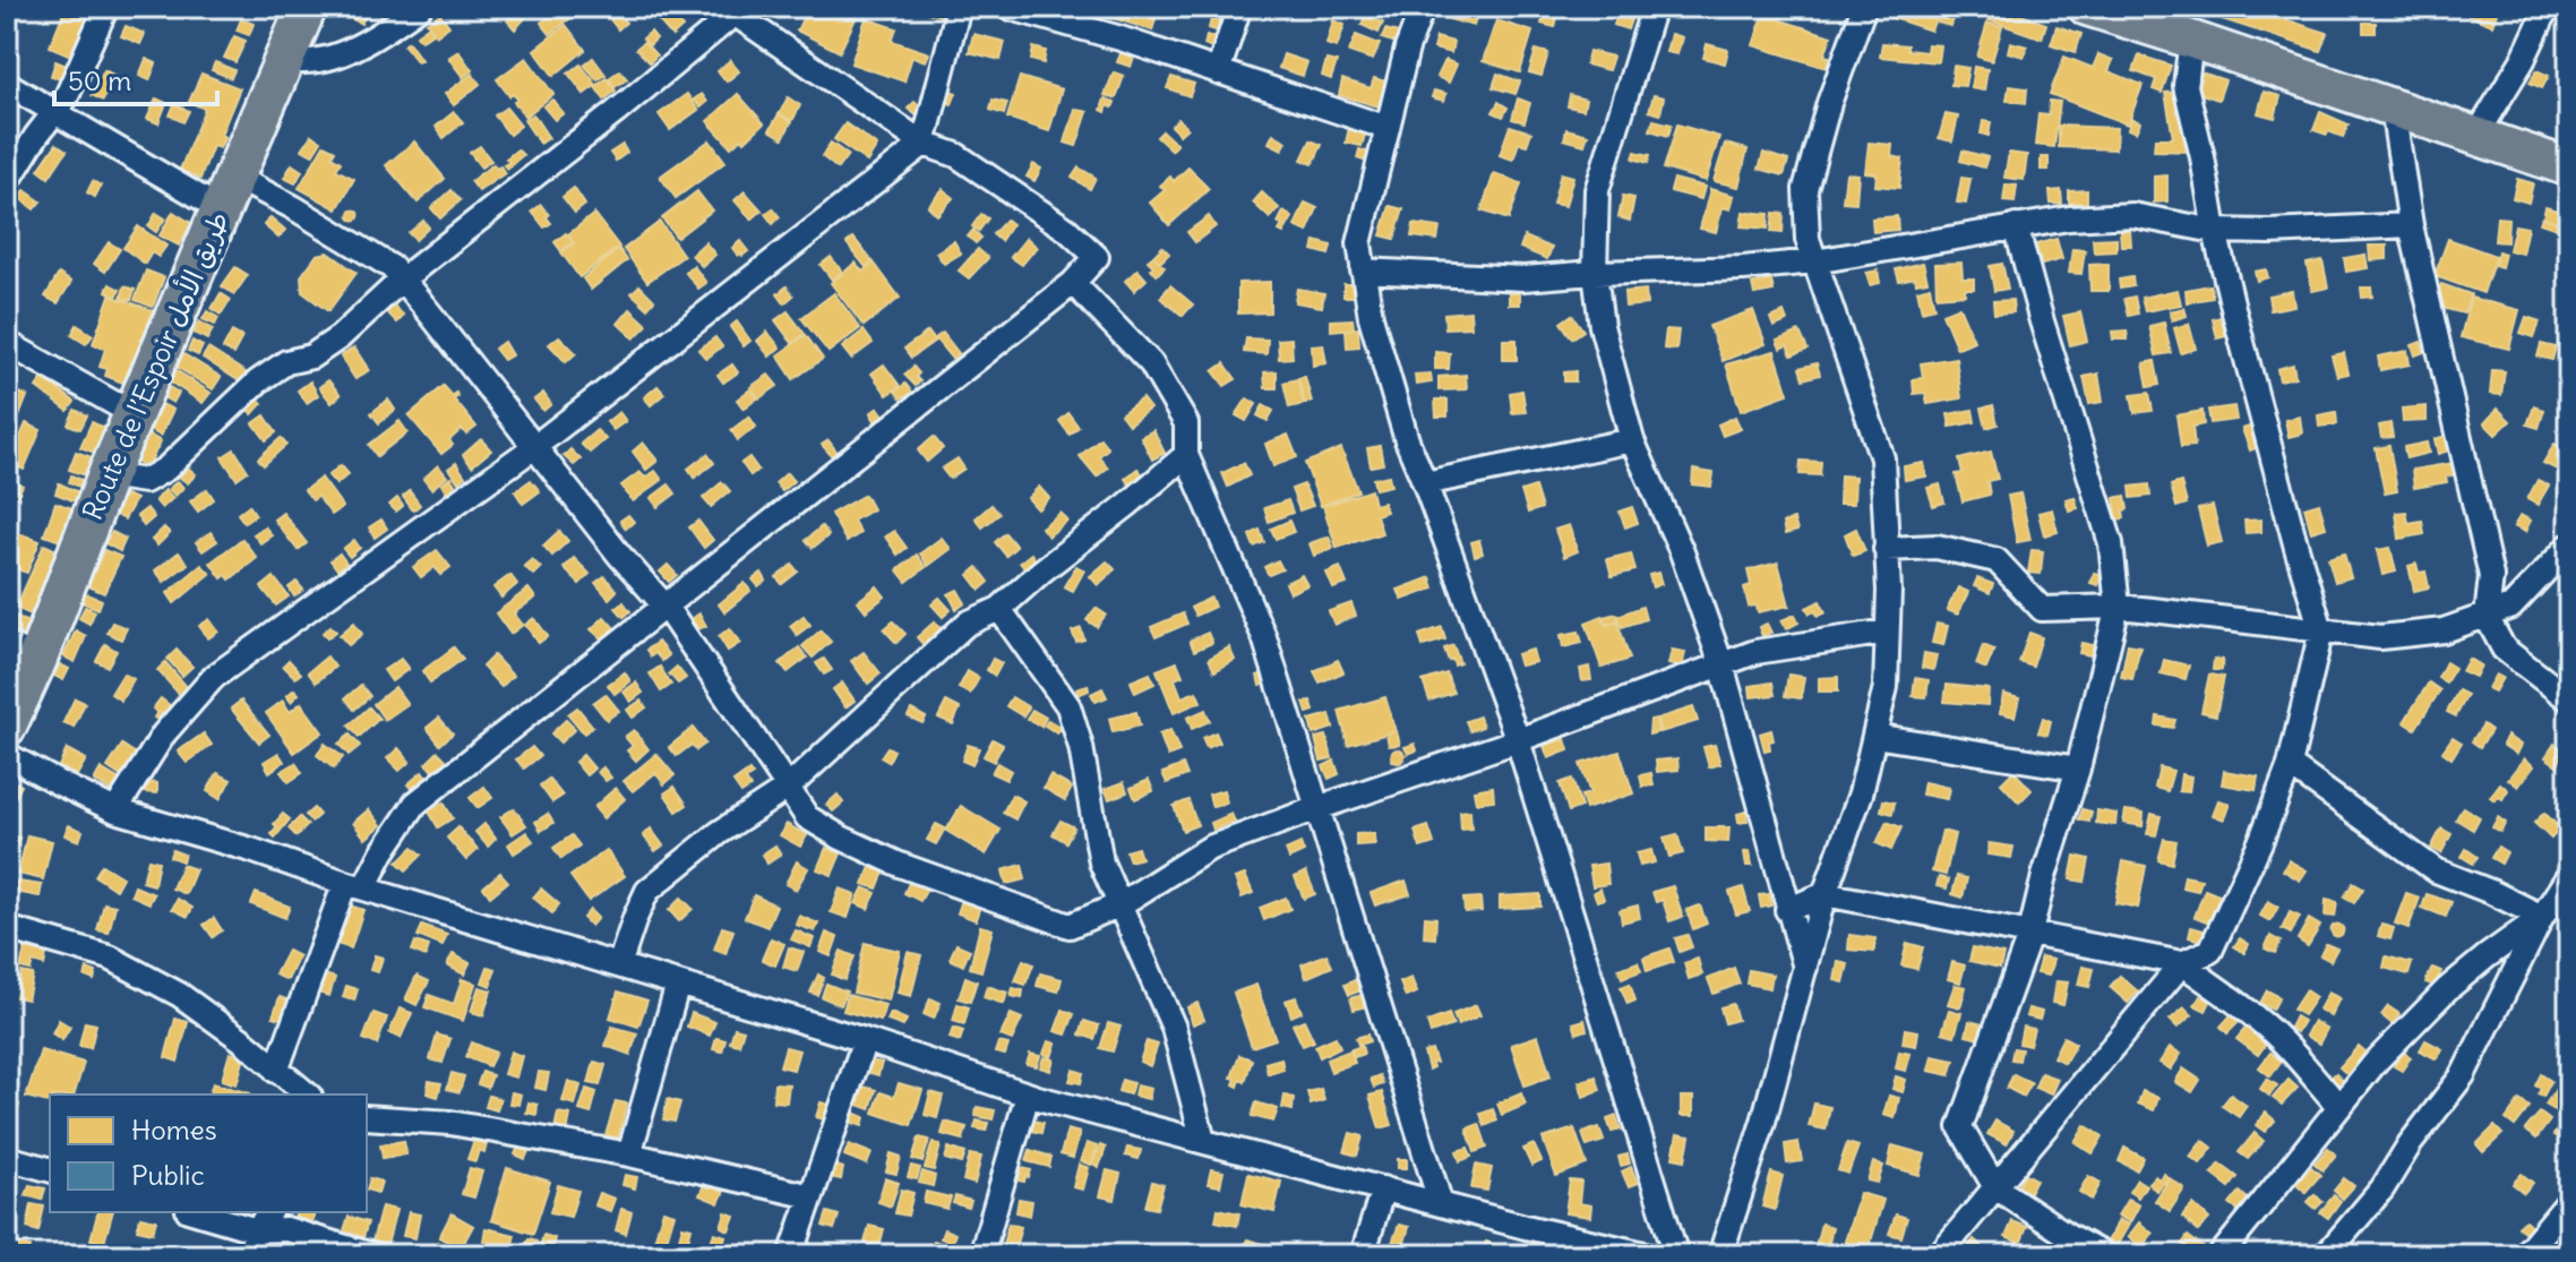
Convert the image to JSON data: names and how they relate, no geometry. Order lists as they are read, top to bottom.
{
  "streets": {
    "highway": ["Route de l’Espoir طريق الأمل"]
  },
  "legend": ["Homes", "Public"],
  "scale_bar": "50 m"
}
